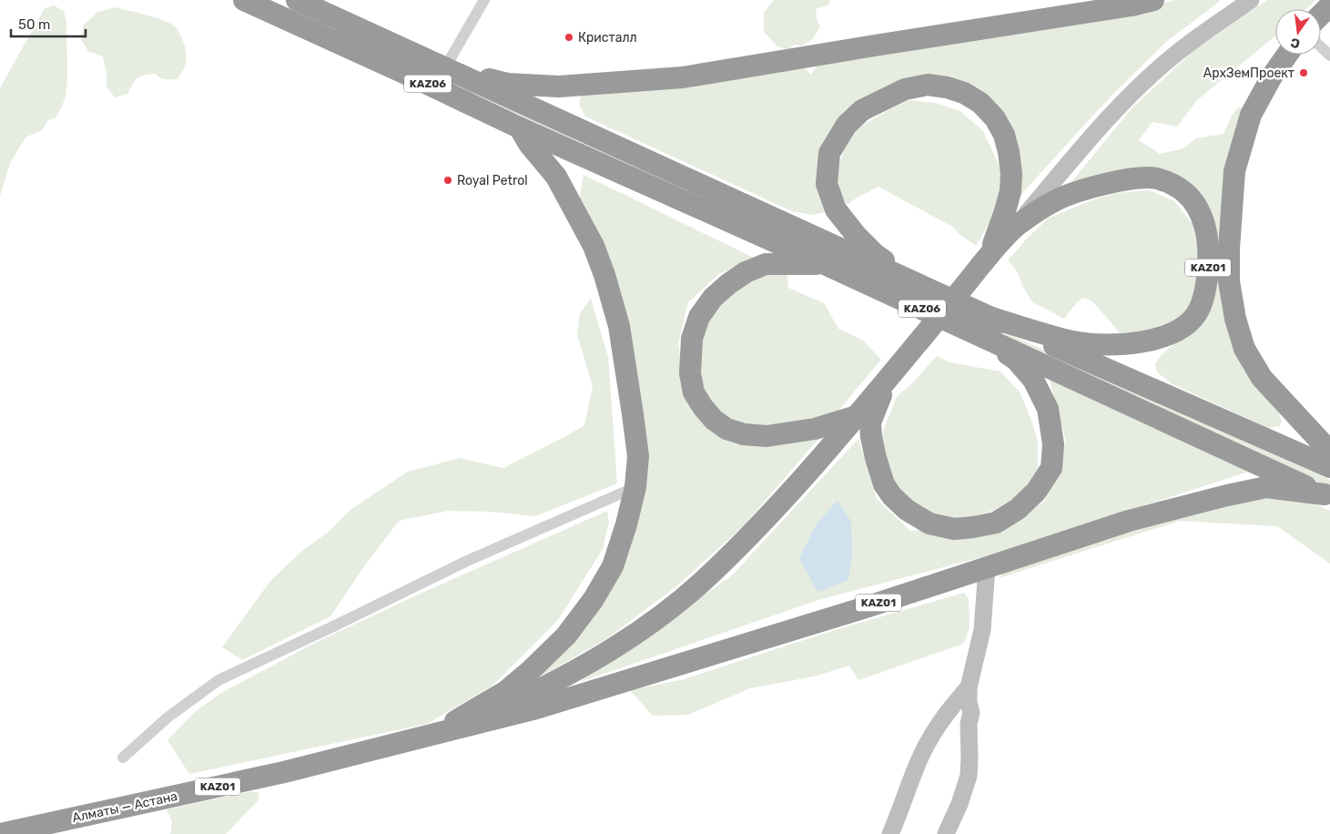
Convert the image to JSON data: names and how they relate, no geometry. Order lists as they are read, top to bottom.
{
  "streets": {
    "highway": ["KАZ06", "KАZ01", "Алматы — Астана"]
  },
  "crossings": [
    ["KАZ06", "KАZ01"],
    ["KАZ01", "Алматы — Астана"]
  ],
  "places": ["Кристалл", "АрхЗемПроект", "Royal Petrol"],
  "scale_bar": "50 m",
  "north": "bottom"
}
